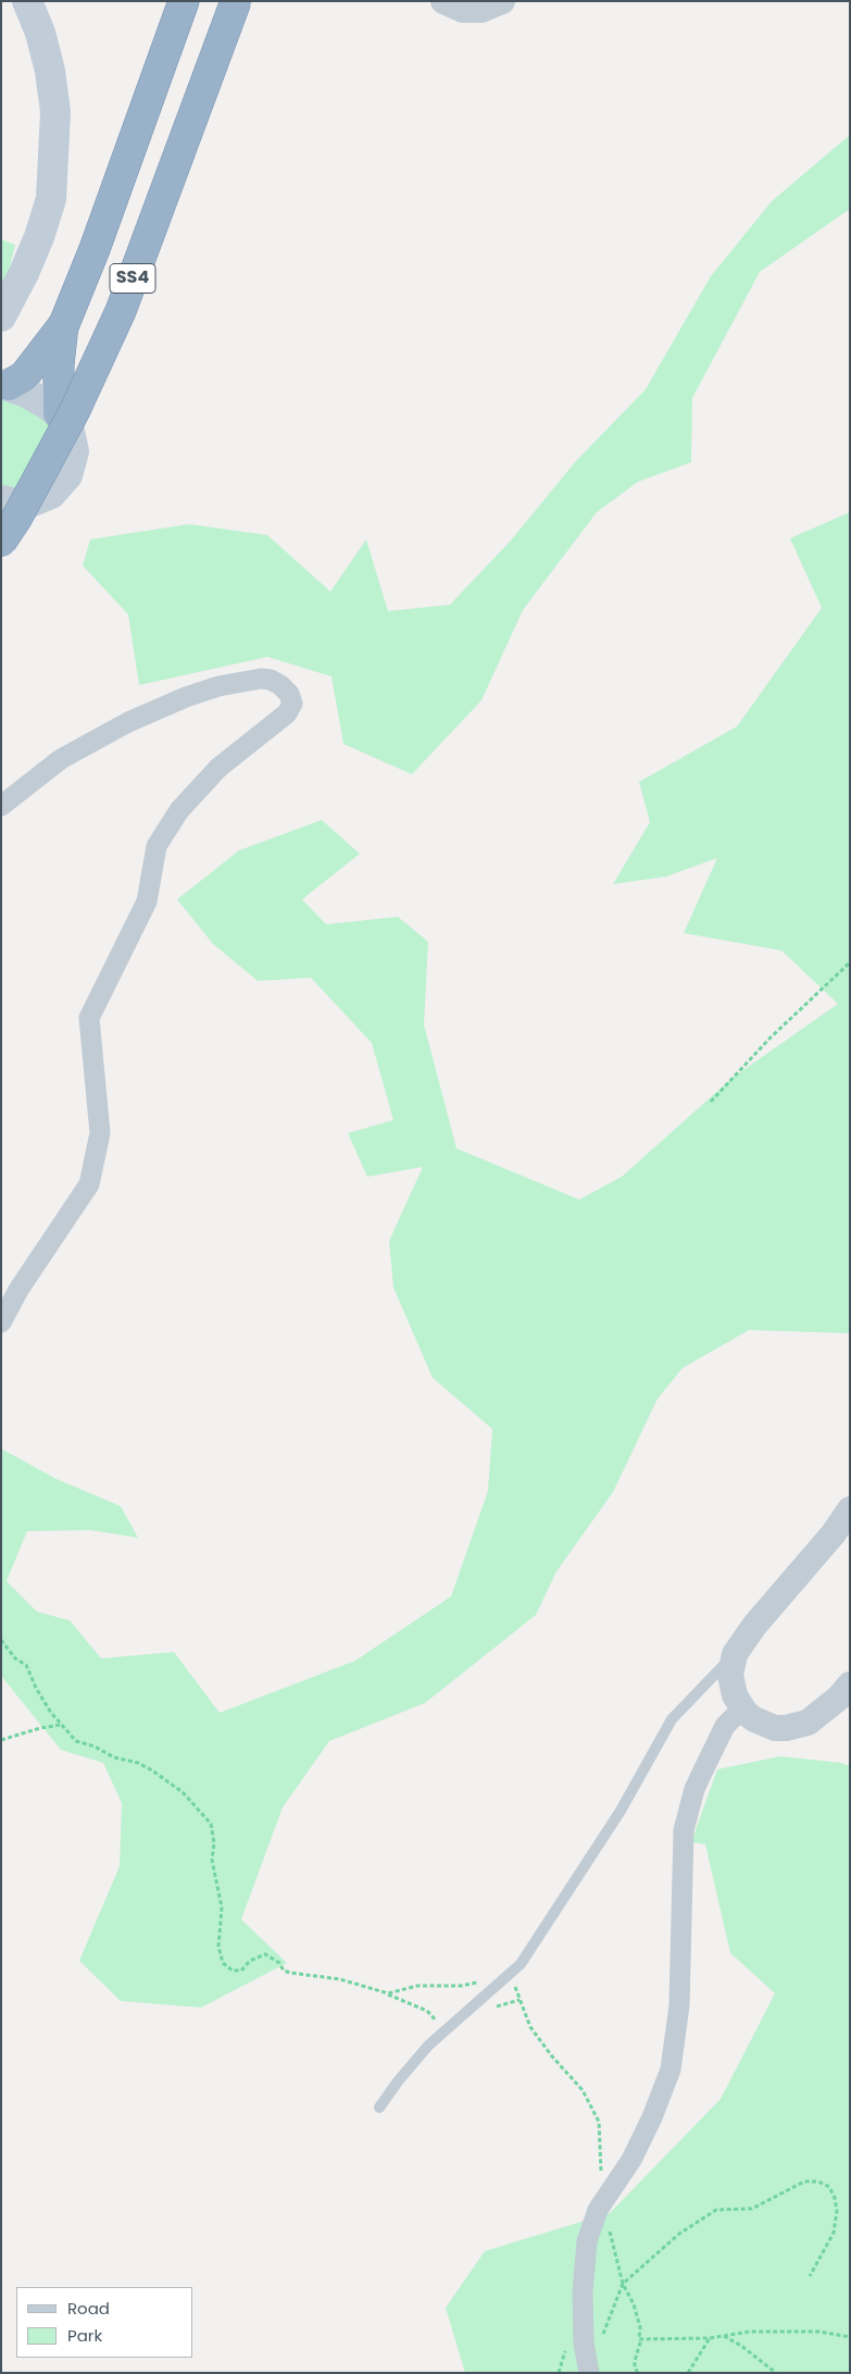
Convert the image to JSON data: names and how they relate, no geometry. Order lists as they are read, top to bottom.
{
  "streets": {
    "highway": ["SS4"]
  },
  "legend": ["Road", "Park"]
}
